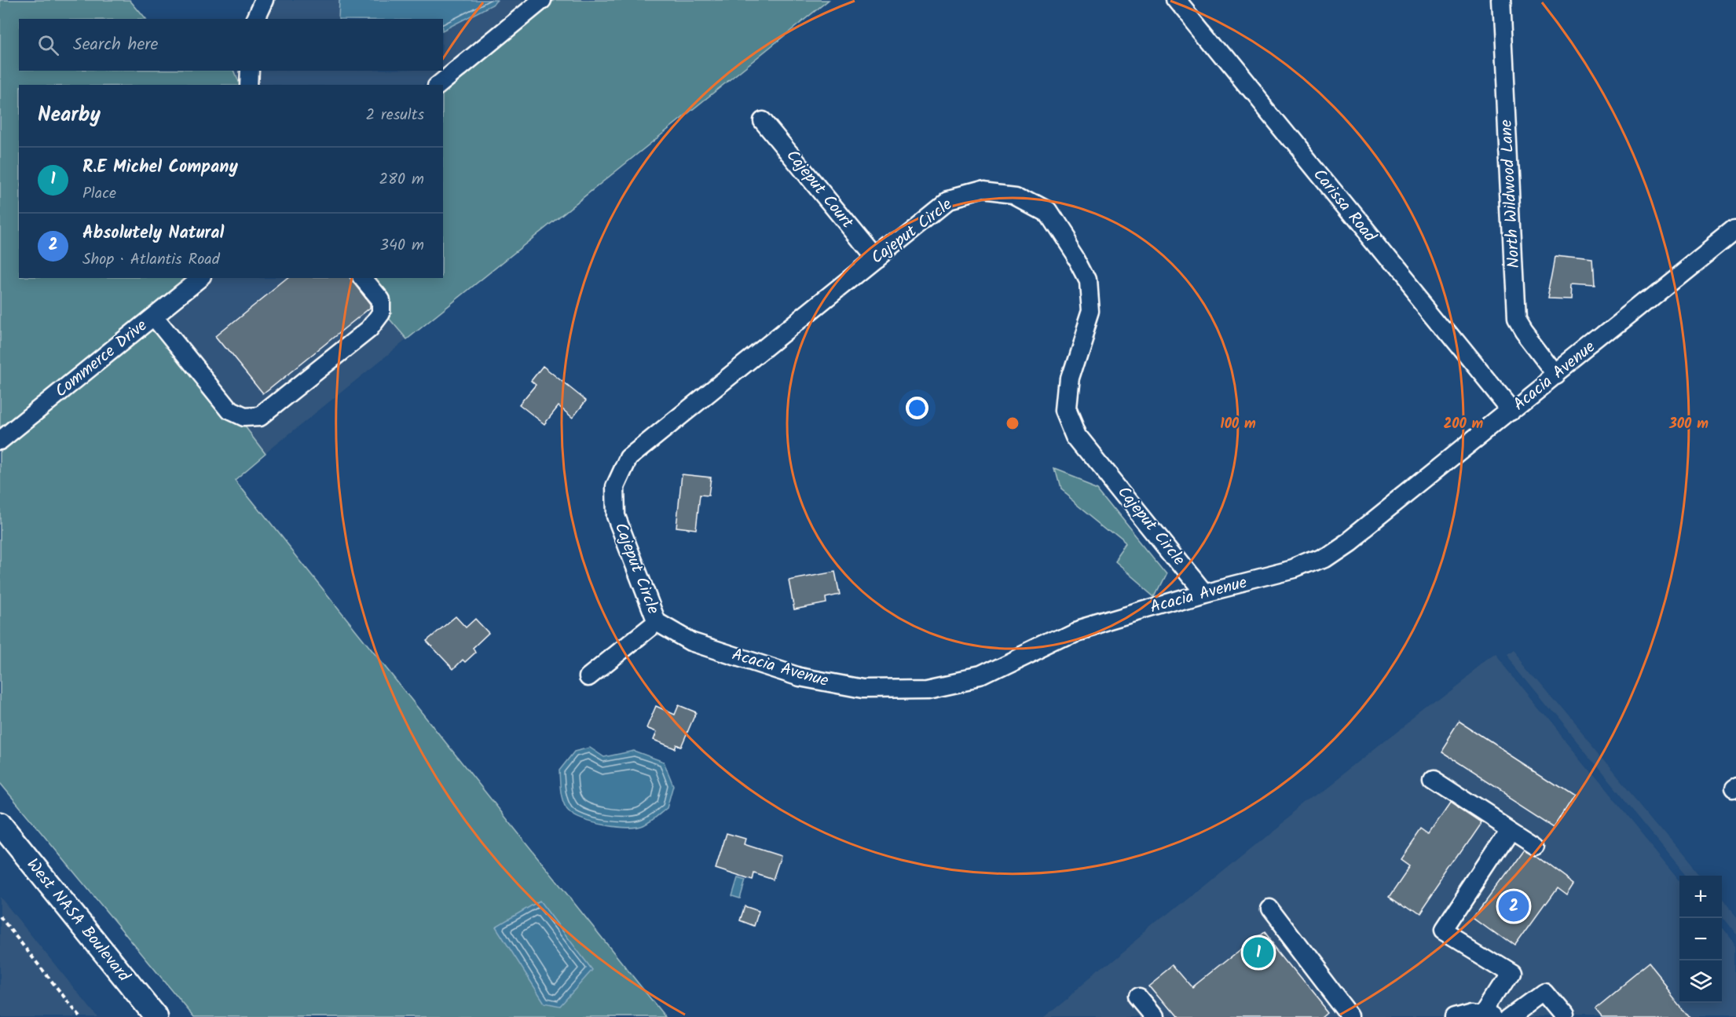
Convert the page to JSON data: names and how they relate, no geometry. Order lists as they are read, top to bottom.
{
  "streets": {
    "main road": ["West NASA Boulevard"],
    "street": [
      "Cajeput Court",
      "North Wildwood Lane",
      "Carissa Road",
      "Cajeput Circle",
      "Commerce Drive",
      "Acacia Avenue"
    ]
  },
  "crossings": [
    ["Cajeput Court", "Cajeput Circle"],
    ["North Wildwood Lane", "Acacia Avenue"],
    ["Carissa Road", "Acacia Avenue"],
    ["Cajeput Circle", "Acacia Avenue"]
  ],
  "page": {
    "search": "Search here",
    "heading": ["Nearby", "2 results"],
    "list": [
      {
        "mark": "1",
        "name": "R.E Michel Company",
        "note": "Place",
        "value": "280 m"
      },
      {
        "mark": "2",
        "name": "Absolutely Natural",
        "note": "Shop · Atlantis Road",
        "value": "340 m"
      }
    ],
    "map_buttons": ["+", "−"],
    "pins": ["2", "1"]
  },
  "rings": ["100 m", "200 m", "300 m"]
}
